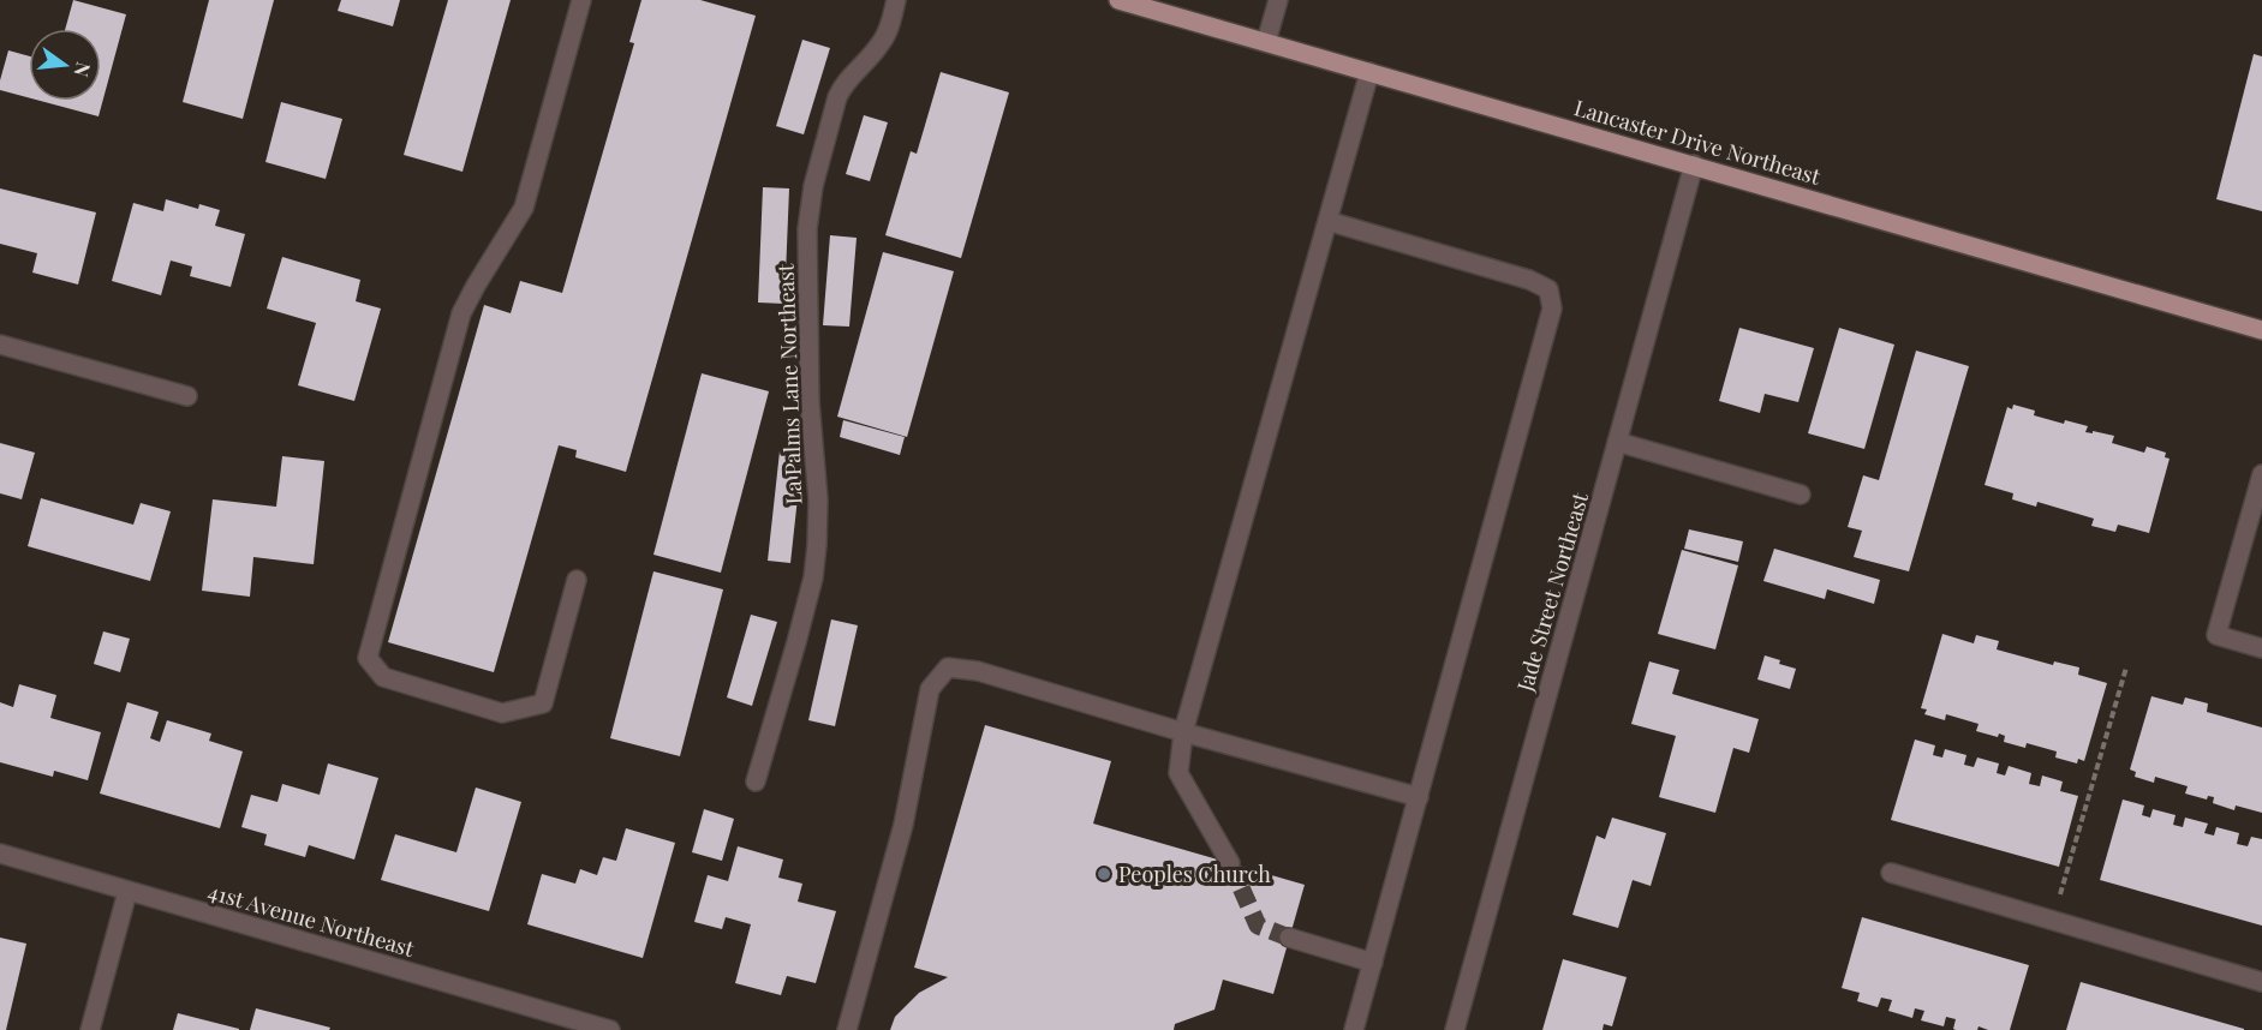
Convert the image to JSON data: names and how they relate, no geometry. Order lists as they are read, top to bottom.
{
  "streets": {
    "main road": ["Lancaster Drive Northeast"],
    "street": ["La Palms Lane Northeast", "Jade Street Northeast", "41st Avenue Northeast"]
  },
  "crossings": [
    ["Lancaster Drive Northeast", "Jade Street Northeast"]
  ],
  "places": ["Peoples Church"],
  "north": "right"
}
